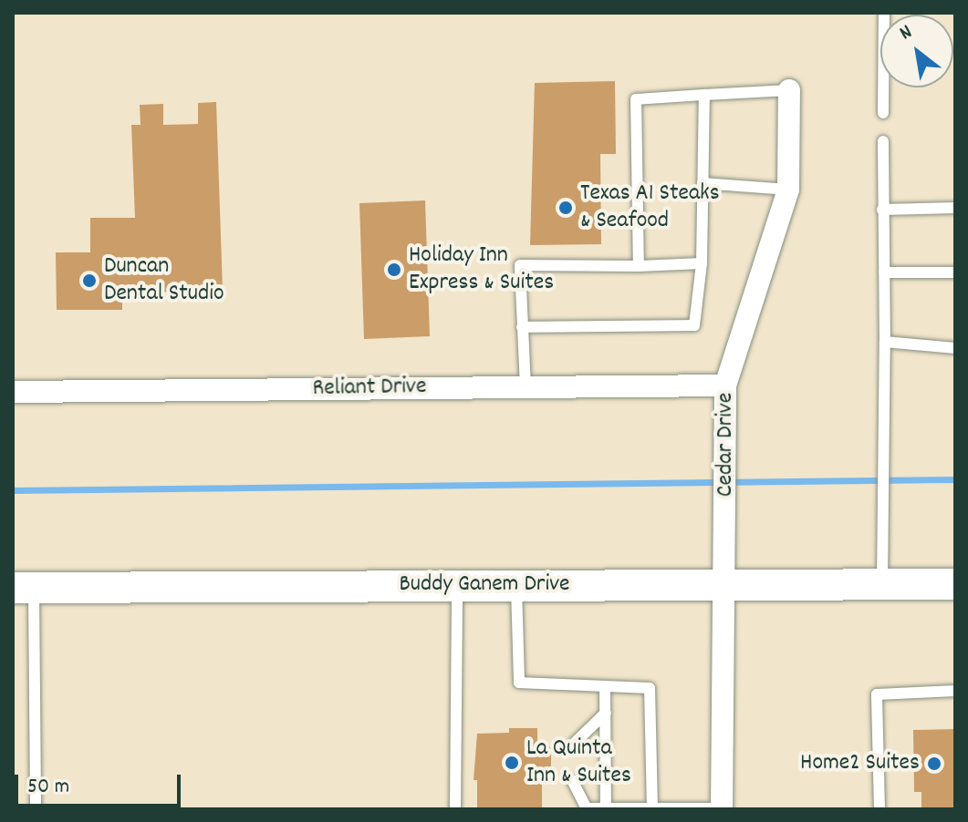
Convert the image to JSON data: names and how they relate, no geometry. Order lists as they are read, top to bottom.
{
  "streets": {
    "main road": ["Buddy Ganem Drive"],
    "street": ["Reliant Drive", "Cedar Drive"]
  },
  "crossings": [
    ["Reliant Drive", "Cedar Drive"],
    ["Cedar Drive", "Buddy Ganem Drive"]
  ],
  "places": [
    "Texas A1 Steaks & Seafood",
    "Holiday Inn Express & Suites",
    "Duncan Dental Studio",
    "La Quinta Inn & Suites",
    "Home2 Suites"
  ],
  "scale_bar": "50 m",
  "north": "top left"
}
